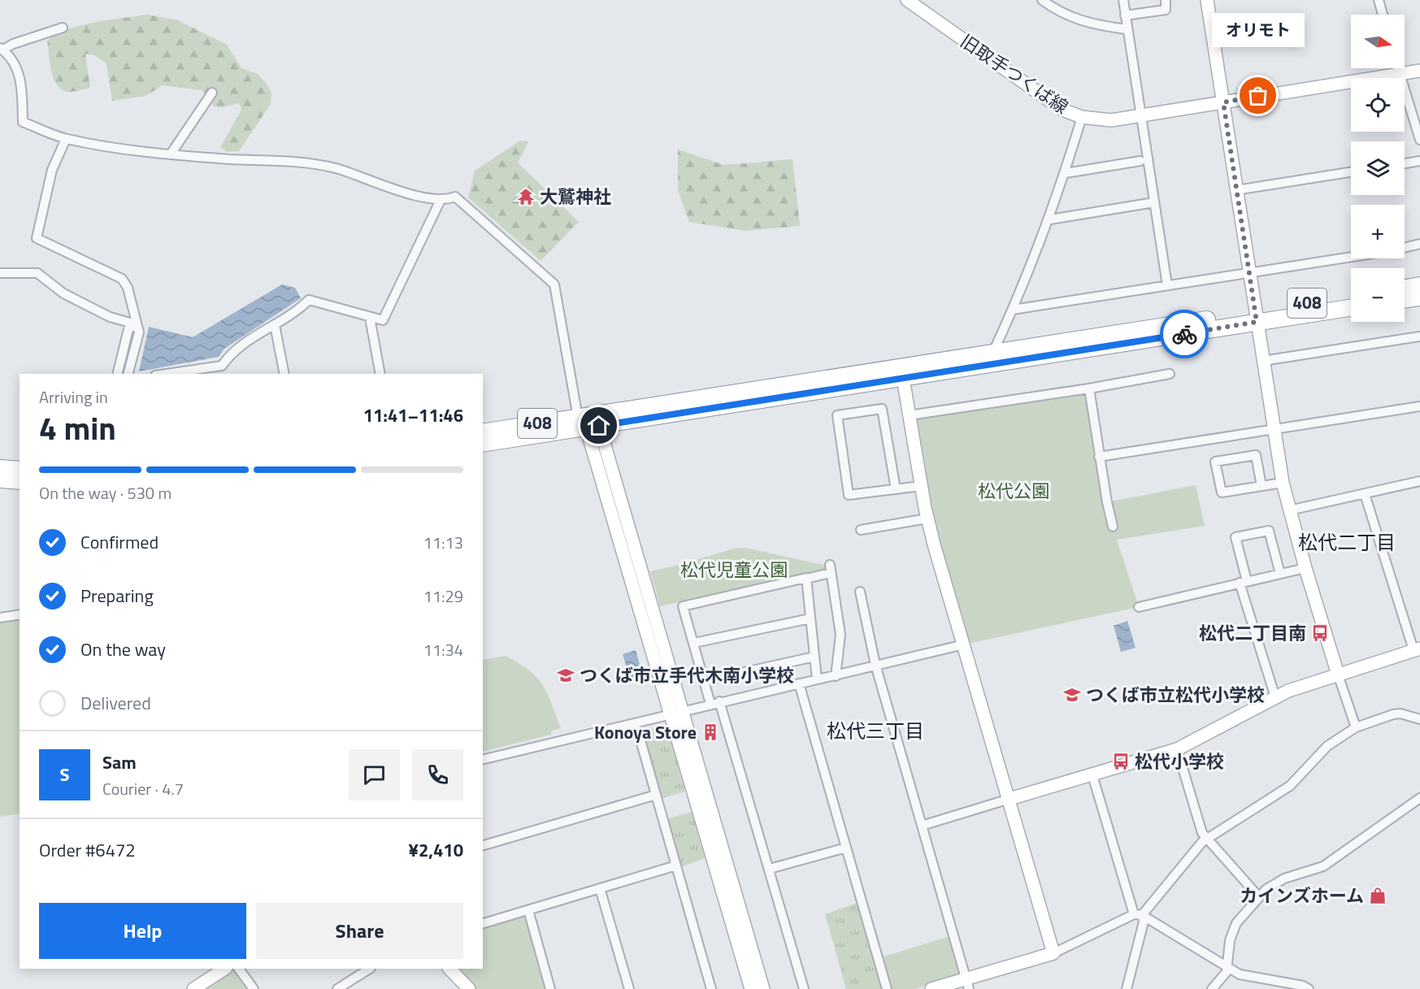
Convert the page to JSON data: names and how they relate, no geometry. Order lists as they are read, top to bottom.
{
  "streets": {
    "highway": ["408"],
    "street": ["旧取手つくば線"]
  },
  "districts": ["松代二丁目", "松代三丁目"],
  "parks": ["松代公園", "松代児童公園"],
  "places": {
    "other": ["オリモト"],
    "temple": ["大鷲神社"],
    "bus stop": ["松代二丁目南", "松代小学校"],
    "school or university": ["つくば市立手代木南小学校", "つくば市立松代小学校"],
    "building": ["Konoya Store"],
    "shop": ["カインズホーム"]
  },
  "north": "right",
  "page": {
    "bubble": "オリモト",
    "map_buttons": ["+", "−"],
    "heading": ["4 min", "Arriving in", "11:41–11:46"],
    "panel": [
      "Sam",
      "Courier · 4.7",
      "Order #6472",
      "¥2,410"
    ],
    "bar": "On the way · 530 m",
    "list": [
      ["Confirmed", "11:13"],
      ["Preparing", "11:29"],
      ["On the way", "11:34"],
      "Delivered"
    ],
    "round": "S",
    "buttons": ["Help", "Share"]
  }
}
